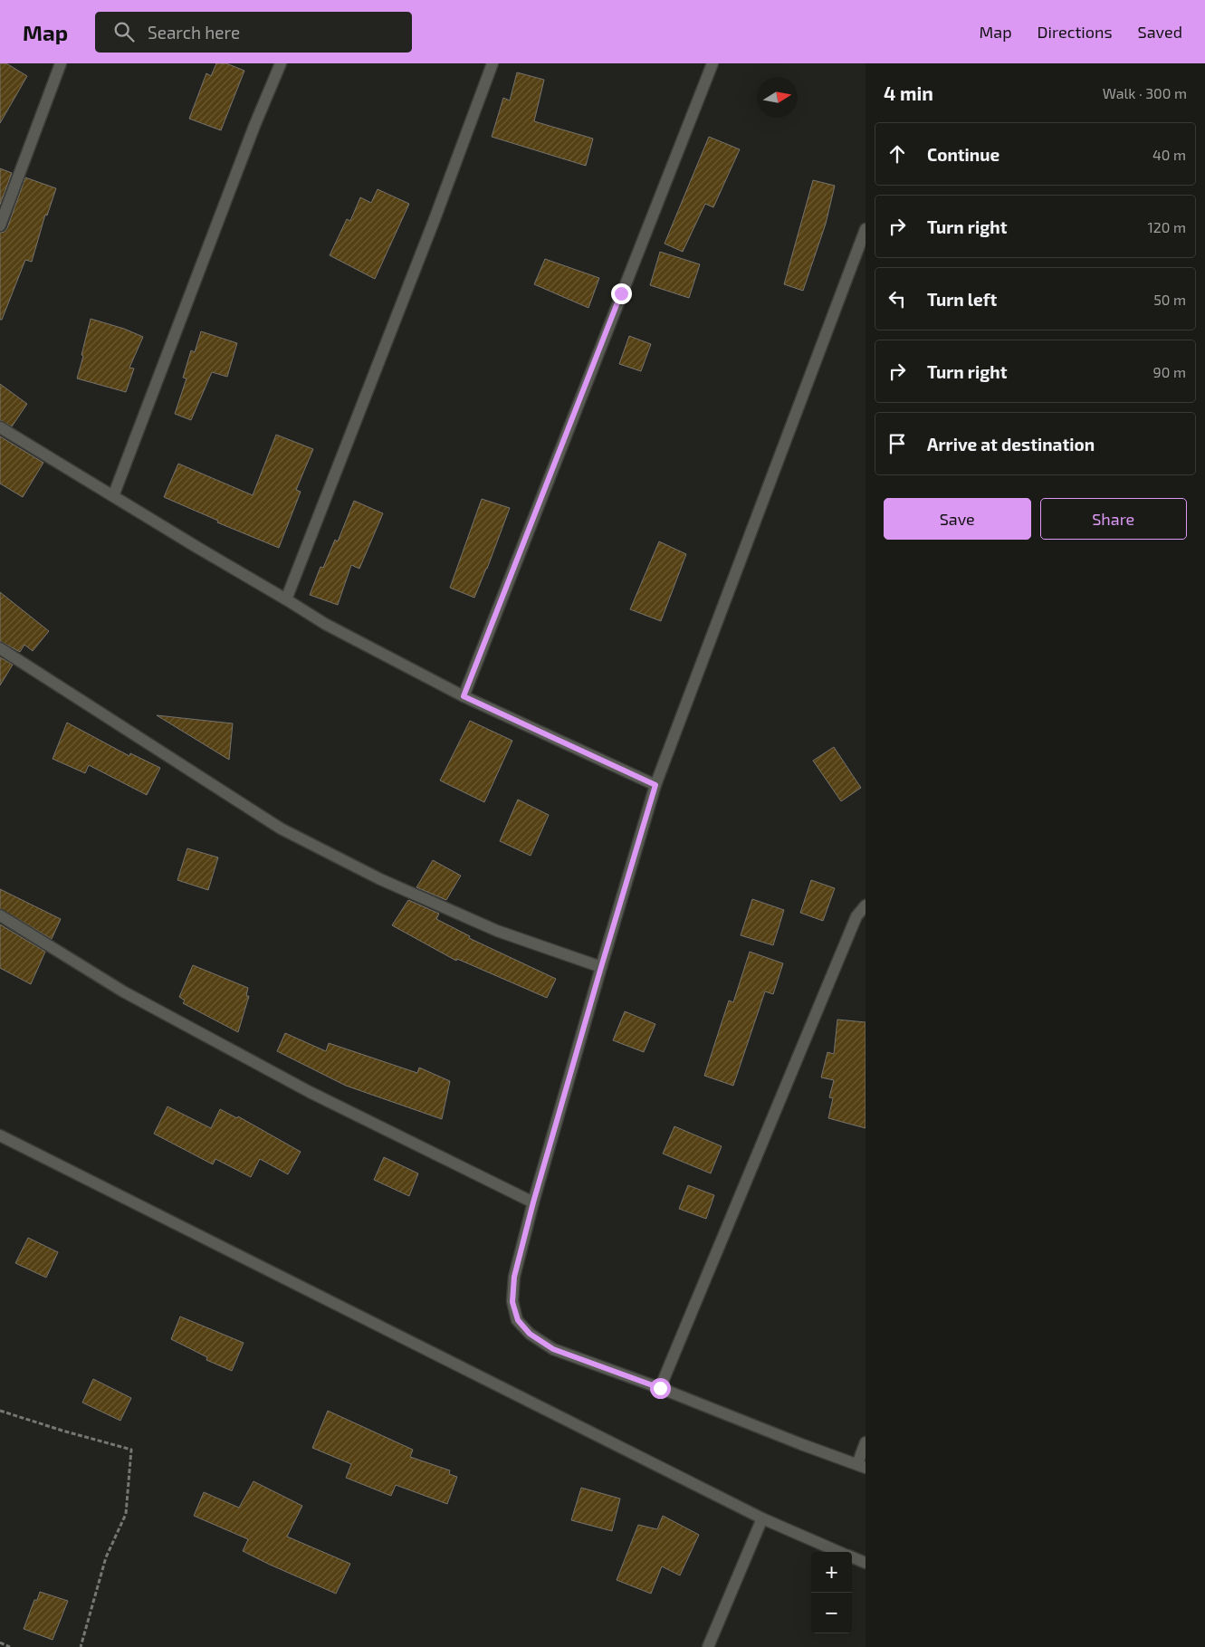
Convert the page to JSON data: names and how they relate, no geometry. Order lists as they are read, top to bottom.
{
  "north": "right",
  "page": {
    "header": "Map",
    "search": "Search here",
    "nav": ["Map", "Directions", "Saved"],
    "heading": ["4 min", "Walk · 300 m"],
    "list": [
      ["Continue", "40 m"],
      ["Turn right", "120 m"],
      ["Turn left", "50 m"],
      ["Turn right", "90 m"],
      "Arrive at destination"
    ],
    "buttons": ["Save", "Share"],
    "map_buttons": ["+", "−"]
  }
}
